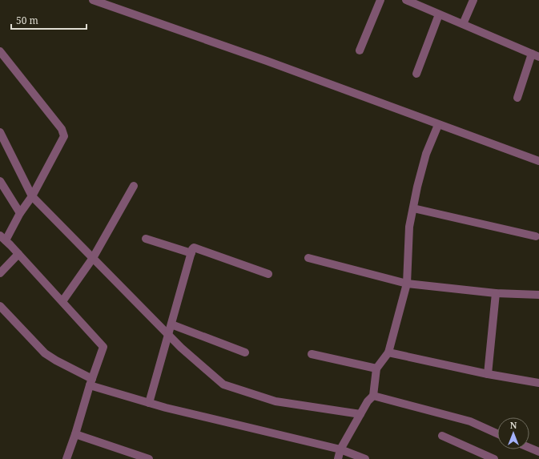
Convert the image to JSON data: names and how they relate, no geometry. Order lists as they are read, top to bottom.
{
  "scale_bar": "50 m",
  "north": "top"
}
